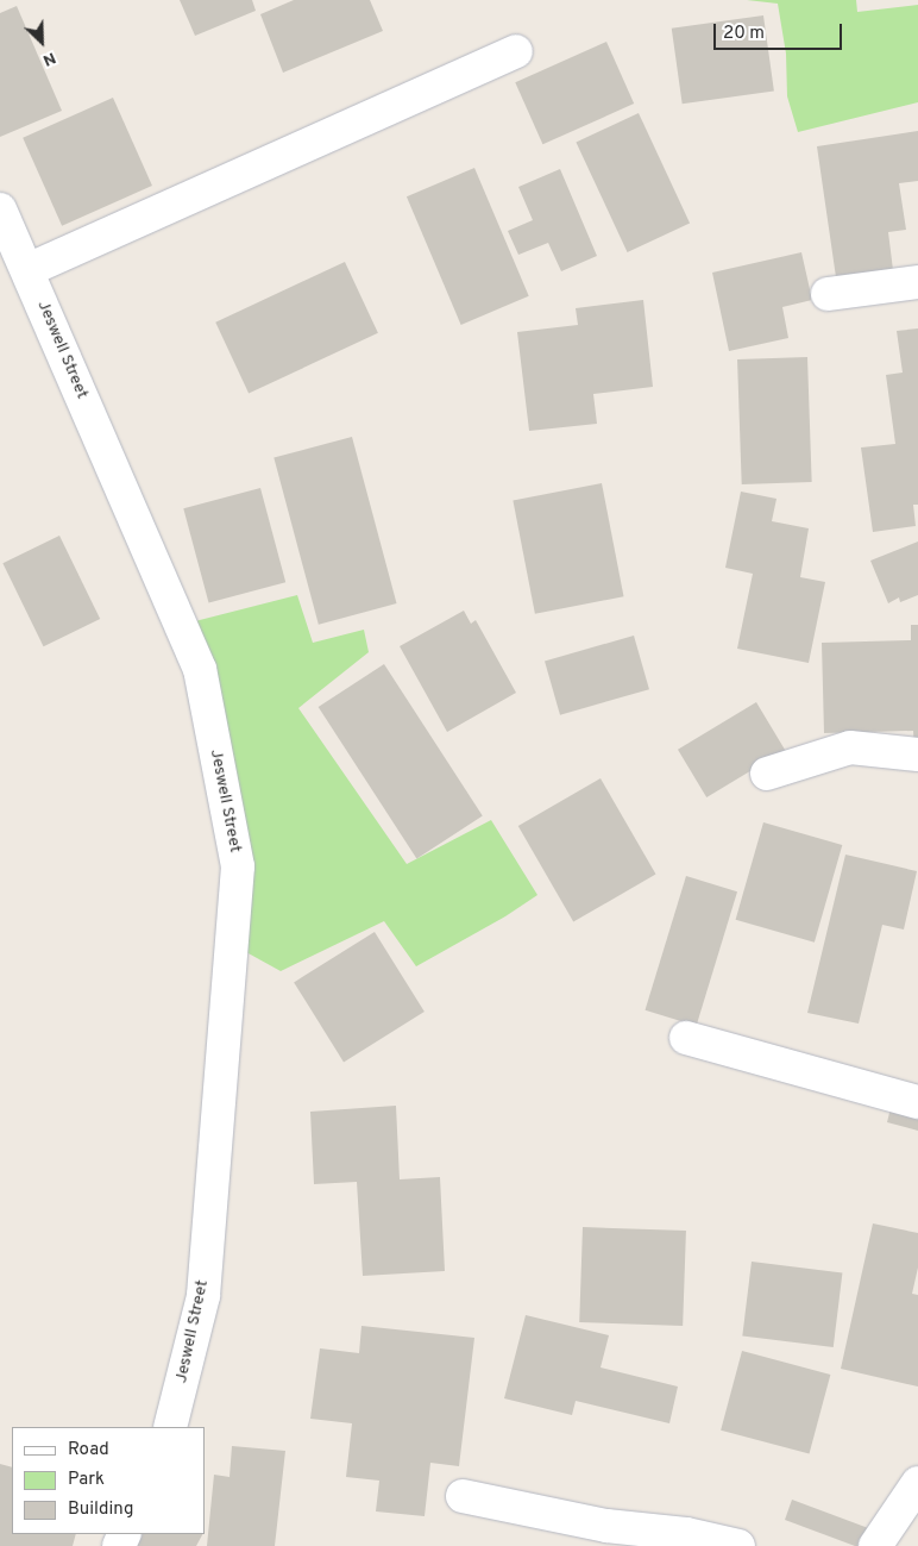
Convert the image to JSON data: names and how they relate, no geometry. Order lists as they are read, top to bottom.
{
  "streets": {
    "street": ["Jeswell Street"]
  },
  "legend": ["Road", "Park", "Building"],
  "scale_bar": "20 m",
  "north": "bottom right"
}
